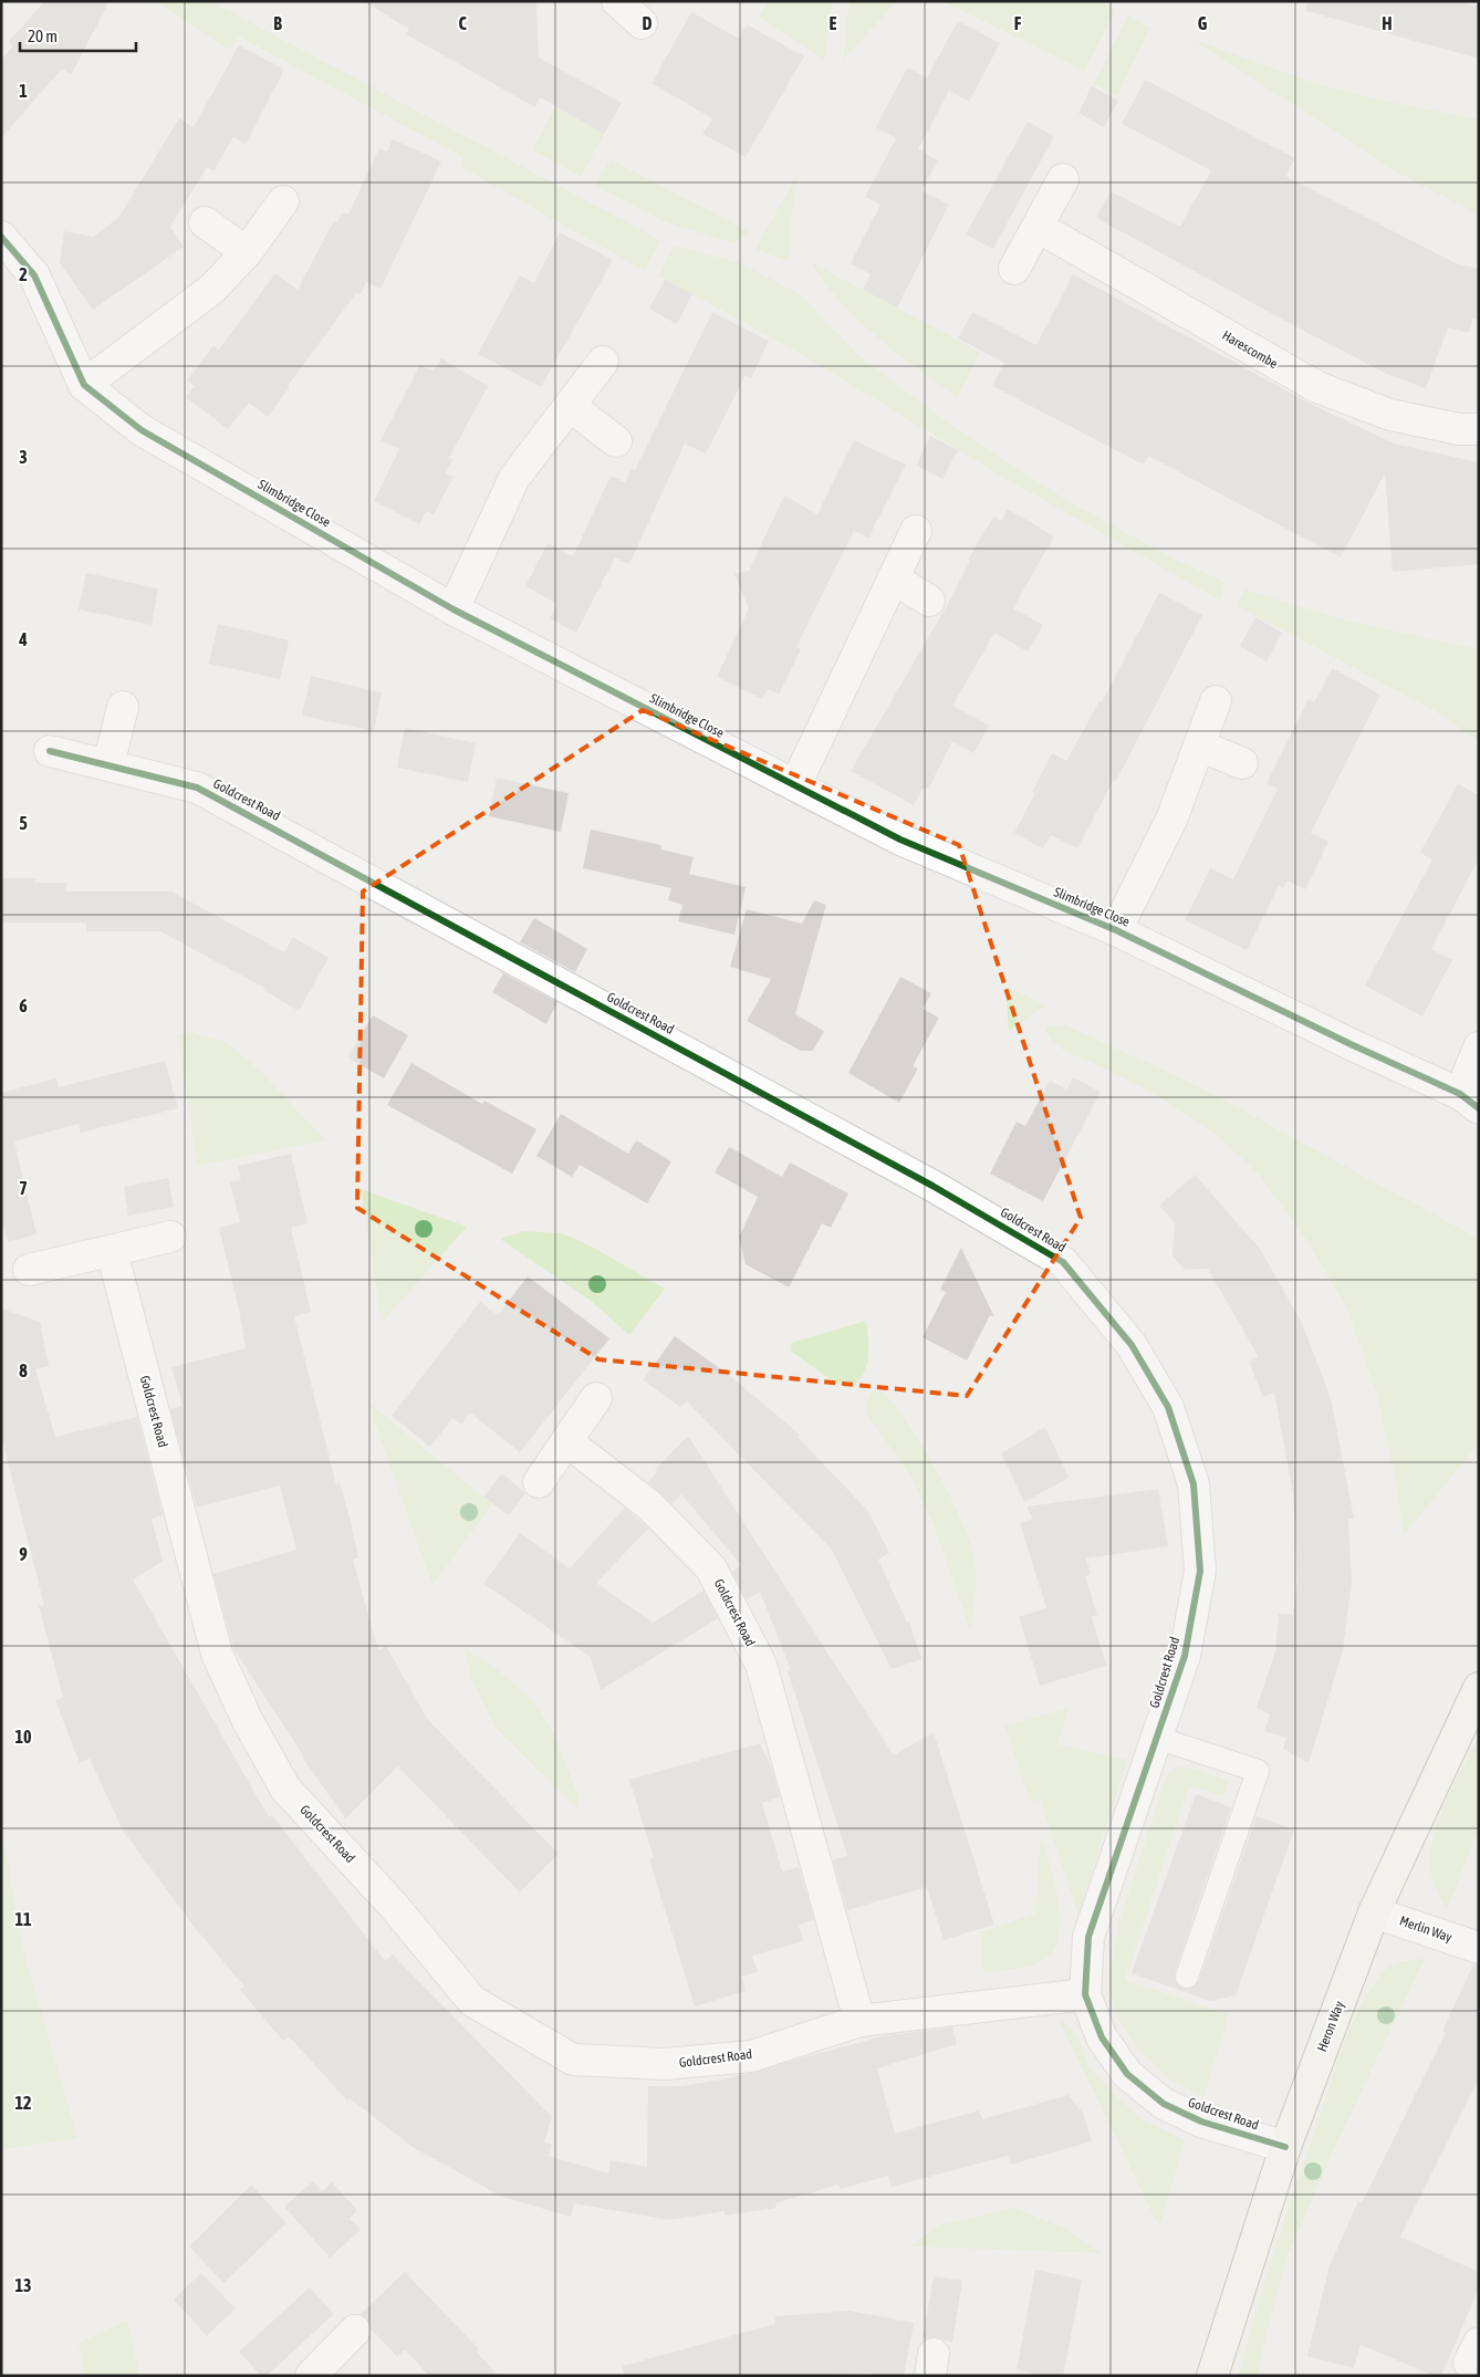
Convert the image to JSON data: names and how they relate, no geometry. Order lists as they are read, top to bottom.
{
  "streets": {
    "street": [
      "Harescombe",
      "Slimbridge Close",
      "Goldcrest Road",
      "Merlin Way",
      "Heron Way"
    ]
  },
  "crossings": [
    ["Goldcrest Road", "Heron Way"],
    ["Merlin Way", "Heron Way"]
  ],
  "scale_bar": "20 m",
  "grid": {
    "columns": [
      "B",
      "C",
      "D",
      "E",
      "F",
      "G",
      "H"
    ],
    "rows": [
      "1",
      "2",
      "3",
      "4",
      "5",
      "6",
      "7",
      "8",
      "9",
      "10",
      "11",
      "12",
      "13"
    ]
  }
}
